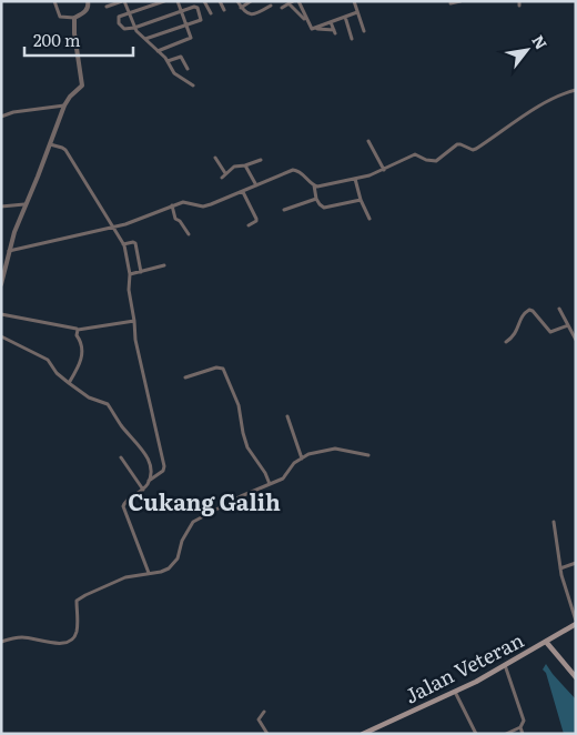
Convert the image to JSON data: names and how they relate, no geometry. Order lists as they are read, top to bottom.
{
  "streets": {
    "main road": ["Jalan Veteran"]
  },
  "districts": ["Cukang Galih"],
  "scale_bar": "200 m",
  "north": "top right"
}
